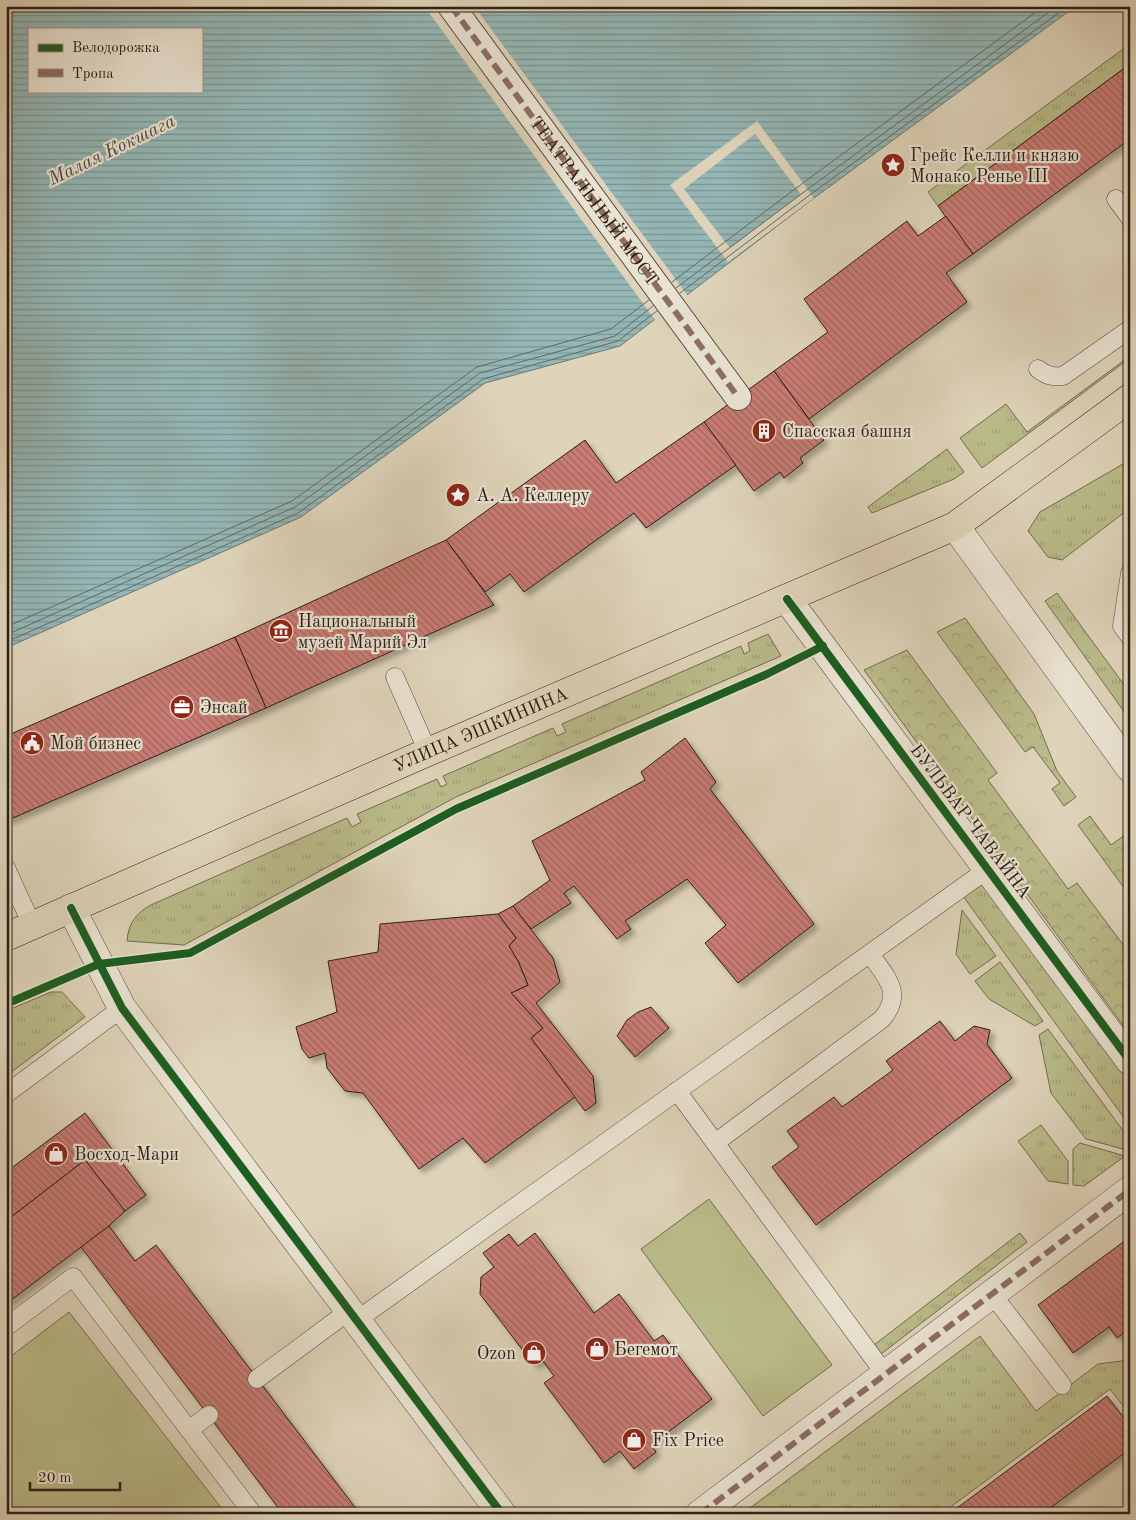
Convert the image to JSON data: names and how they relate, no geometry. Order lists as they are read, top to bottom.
{
  "streets": {
    "main road": ["УЛИЦА ЭШКИНИНА"],
    "street": ["ТЕАТРАЛЬНЫЙ МОСТ", "БУЛЬВАР ЧАВАЙНА"]
  },
  "crossings": [
    ["УЛИЦА ЭШКИНИНА", "БУЛЬВАР ЧАВАЙНА"]
  ],
  "water": ["Малая Кокшага"],
  "places": {
    "place": ["Грейс Келли и князю Монако Ренье III", "А. А. Келлеру"],
    "building": ["Спасская башня"],
    "museum": ["Национальный музей Марий Эл"],
    "office": ["Энсай"],
    "public building": ["Мой бизнес"],
    "shop": [
      "Восход-Мари",
      "Бегемот",
      "Ozon",
      "Fix Price"
    ]
  },
  "legend": ["Велодорожка", "Тропа"],
  "scale_bar": "20 m"
}
